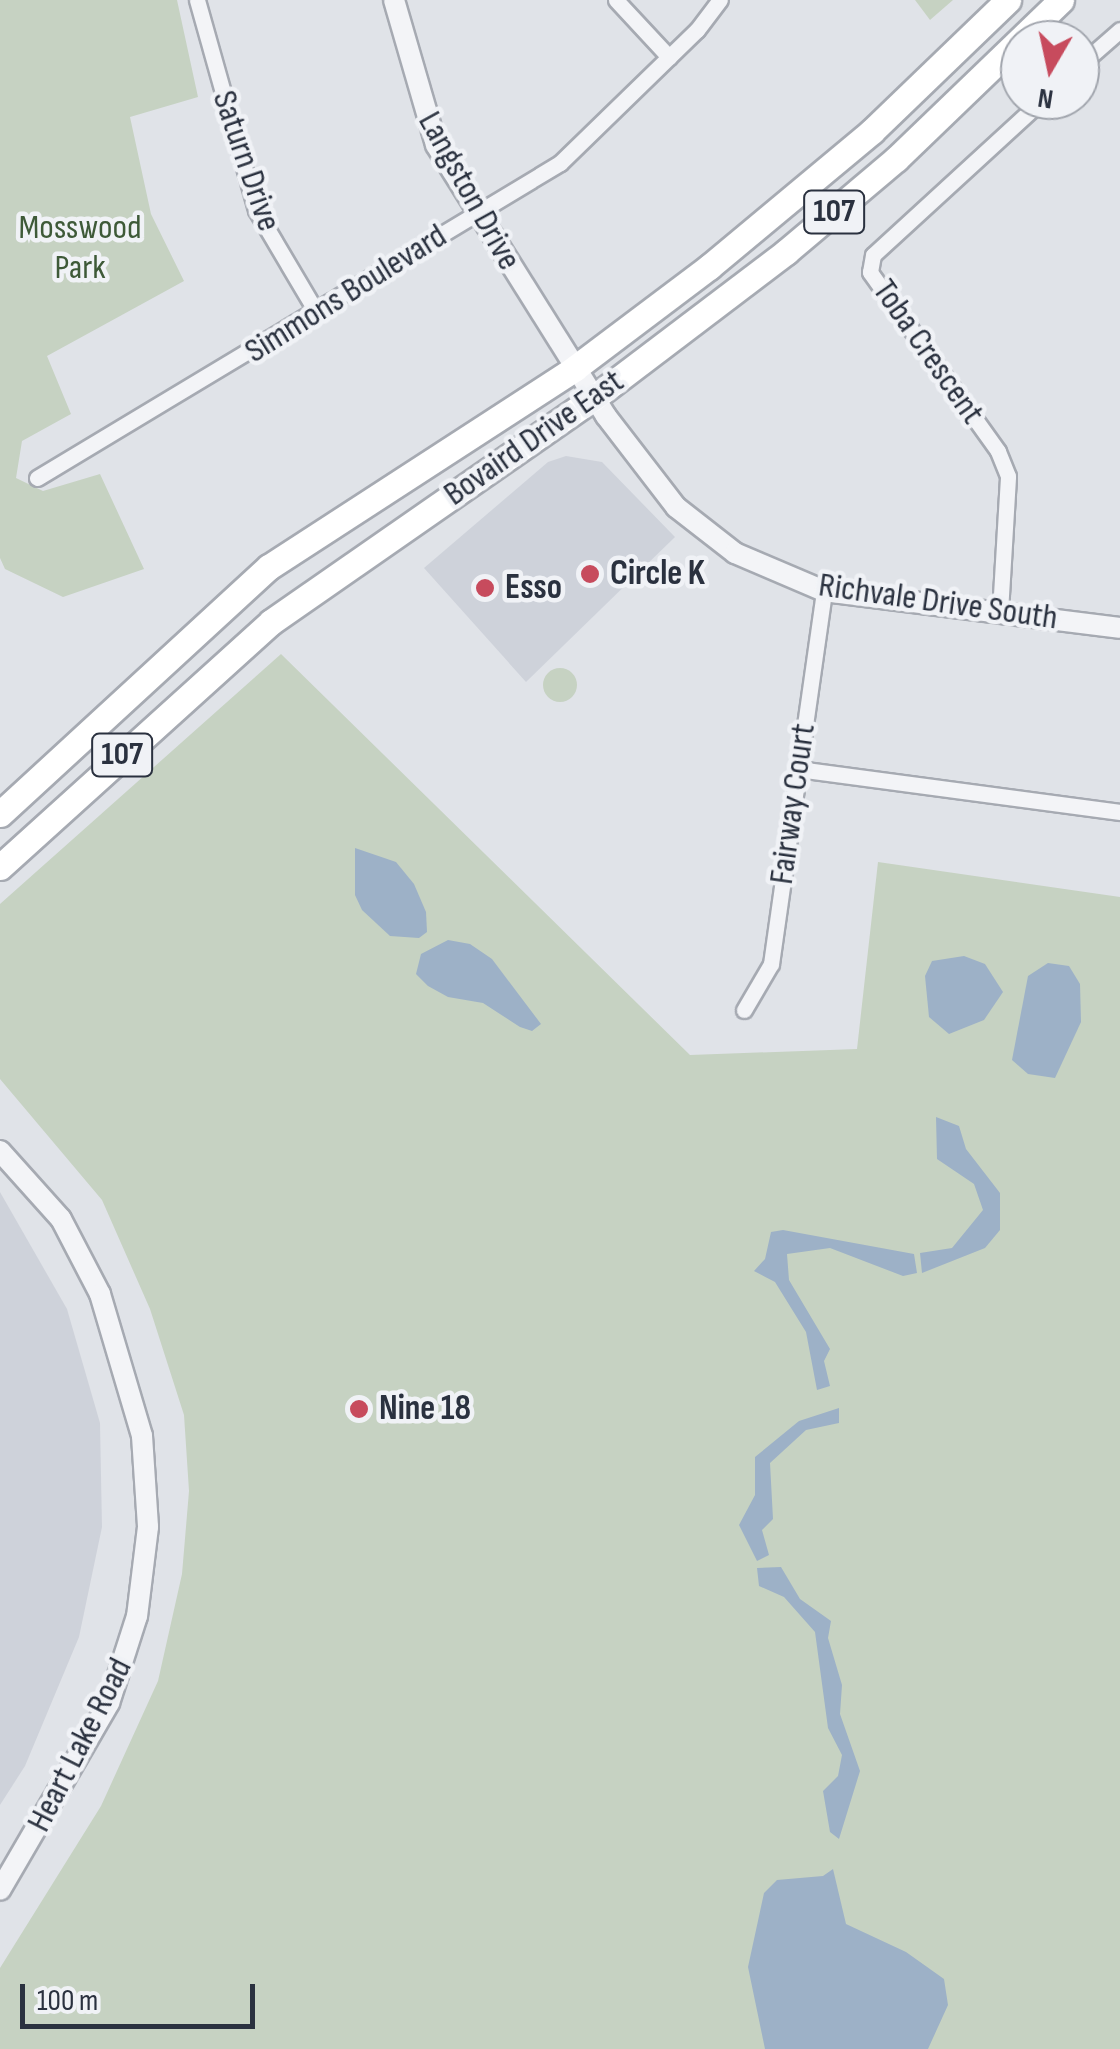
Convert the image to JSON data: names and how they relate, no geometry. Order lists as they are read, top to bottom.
{
  "streets": {
    "main road": ["107", "Bovaird Drive East"],
    "street": [
      "Saturn Drive",
      "Langston Drive",
      "Simmons Boulevard",
      "Toba Crescent",
      "Richvale Drive South",
      "Fairway Court",
      "Heart Lake Road"
    ]
  },
  "crossings": [
    ["Saturn Drive", "Simmons Boulevard"],
    ["Langston Drive", "Simmons Boulevard"],
    ["Langston Drive", "Bovaird Drive East"],
    ["Langston Drive", "Richvale Drive South"],
    ["Toba Crescent", "Richvale Drive South"],
    ["Bovaird Drive East", "Richvale Drive South"],
    ["Richvale Drive South", "Fairway Court"]
  ],
  "parks": ["Mosswood Park"],
  "places": ["Circle K", "Esso", "Nine 18"],
  "scale_bar": "100 m",
  "north": "bottom"
}
